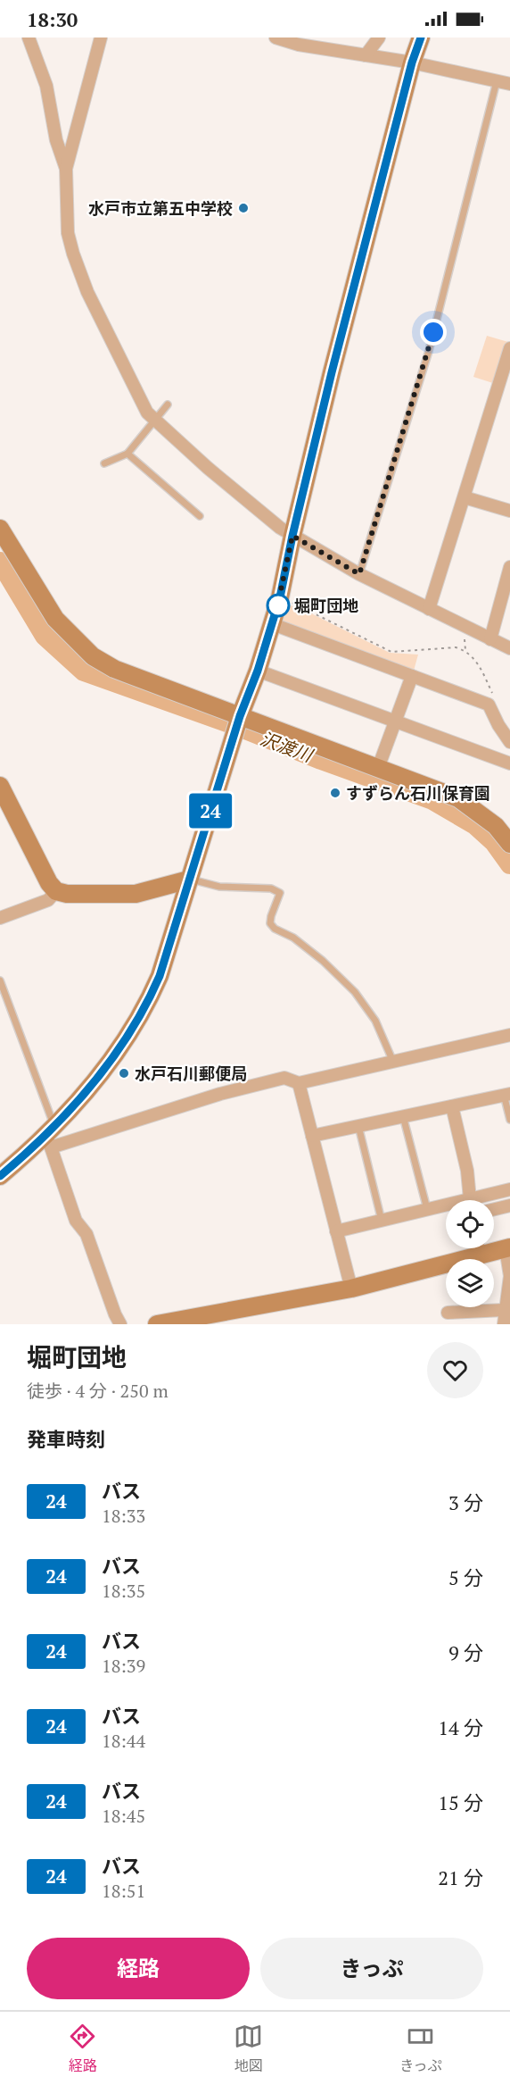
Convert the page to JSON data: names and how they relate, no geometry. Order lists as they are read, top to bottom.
{
  "water": ["沢渡川"],
  "places": [
    "水戸市立第五中学校",
    "堀町団地",
    "すずらん石川保育園",
    "水戸石川郵便局"
  ],
  "lines": ["bus line 24"],
  "page": {
    "status": "18:30",
    "on_map": "24",
    "heading": [
      ["堀町団地", "徒歩 · 4 分 · 250 m"],
      "発車時刻"
    ],
    "list": [
      {
        "mark": "24",
        "name": "バス",
        "note": "18:33",
        "value": "3 分"
      },
      {
        "mark": "24",
        "name": "バス",
        "note": "18:35",
        "value": "5 分"
      },
      {
        "mark": "24",
        "name": "バス",
        "note": "18:39",
        "value": "9 分"
      },
      {
        "mark": "24",
        "name": "バス",
        "note": "18:44",
        "value": "14 分"
      },
      {
        "mark": "24",
        "name": "バス",
        "note": "18:45",
        "value": "15 分"
      },
      {
        "mark": "24",
        "name": "バス",
        "note": "18:51",
        "value": "21 分"
      }
    ],
    "buttons": ["経路", "きっぷ"],
    "tabs": ["経路", "地図", "きっぷ"]
  }
}
